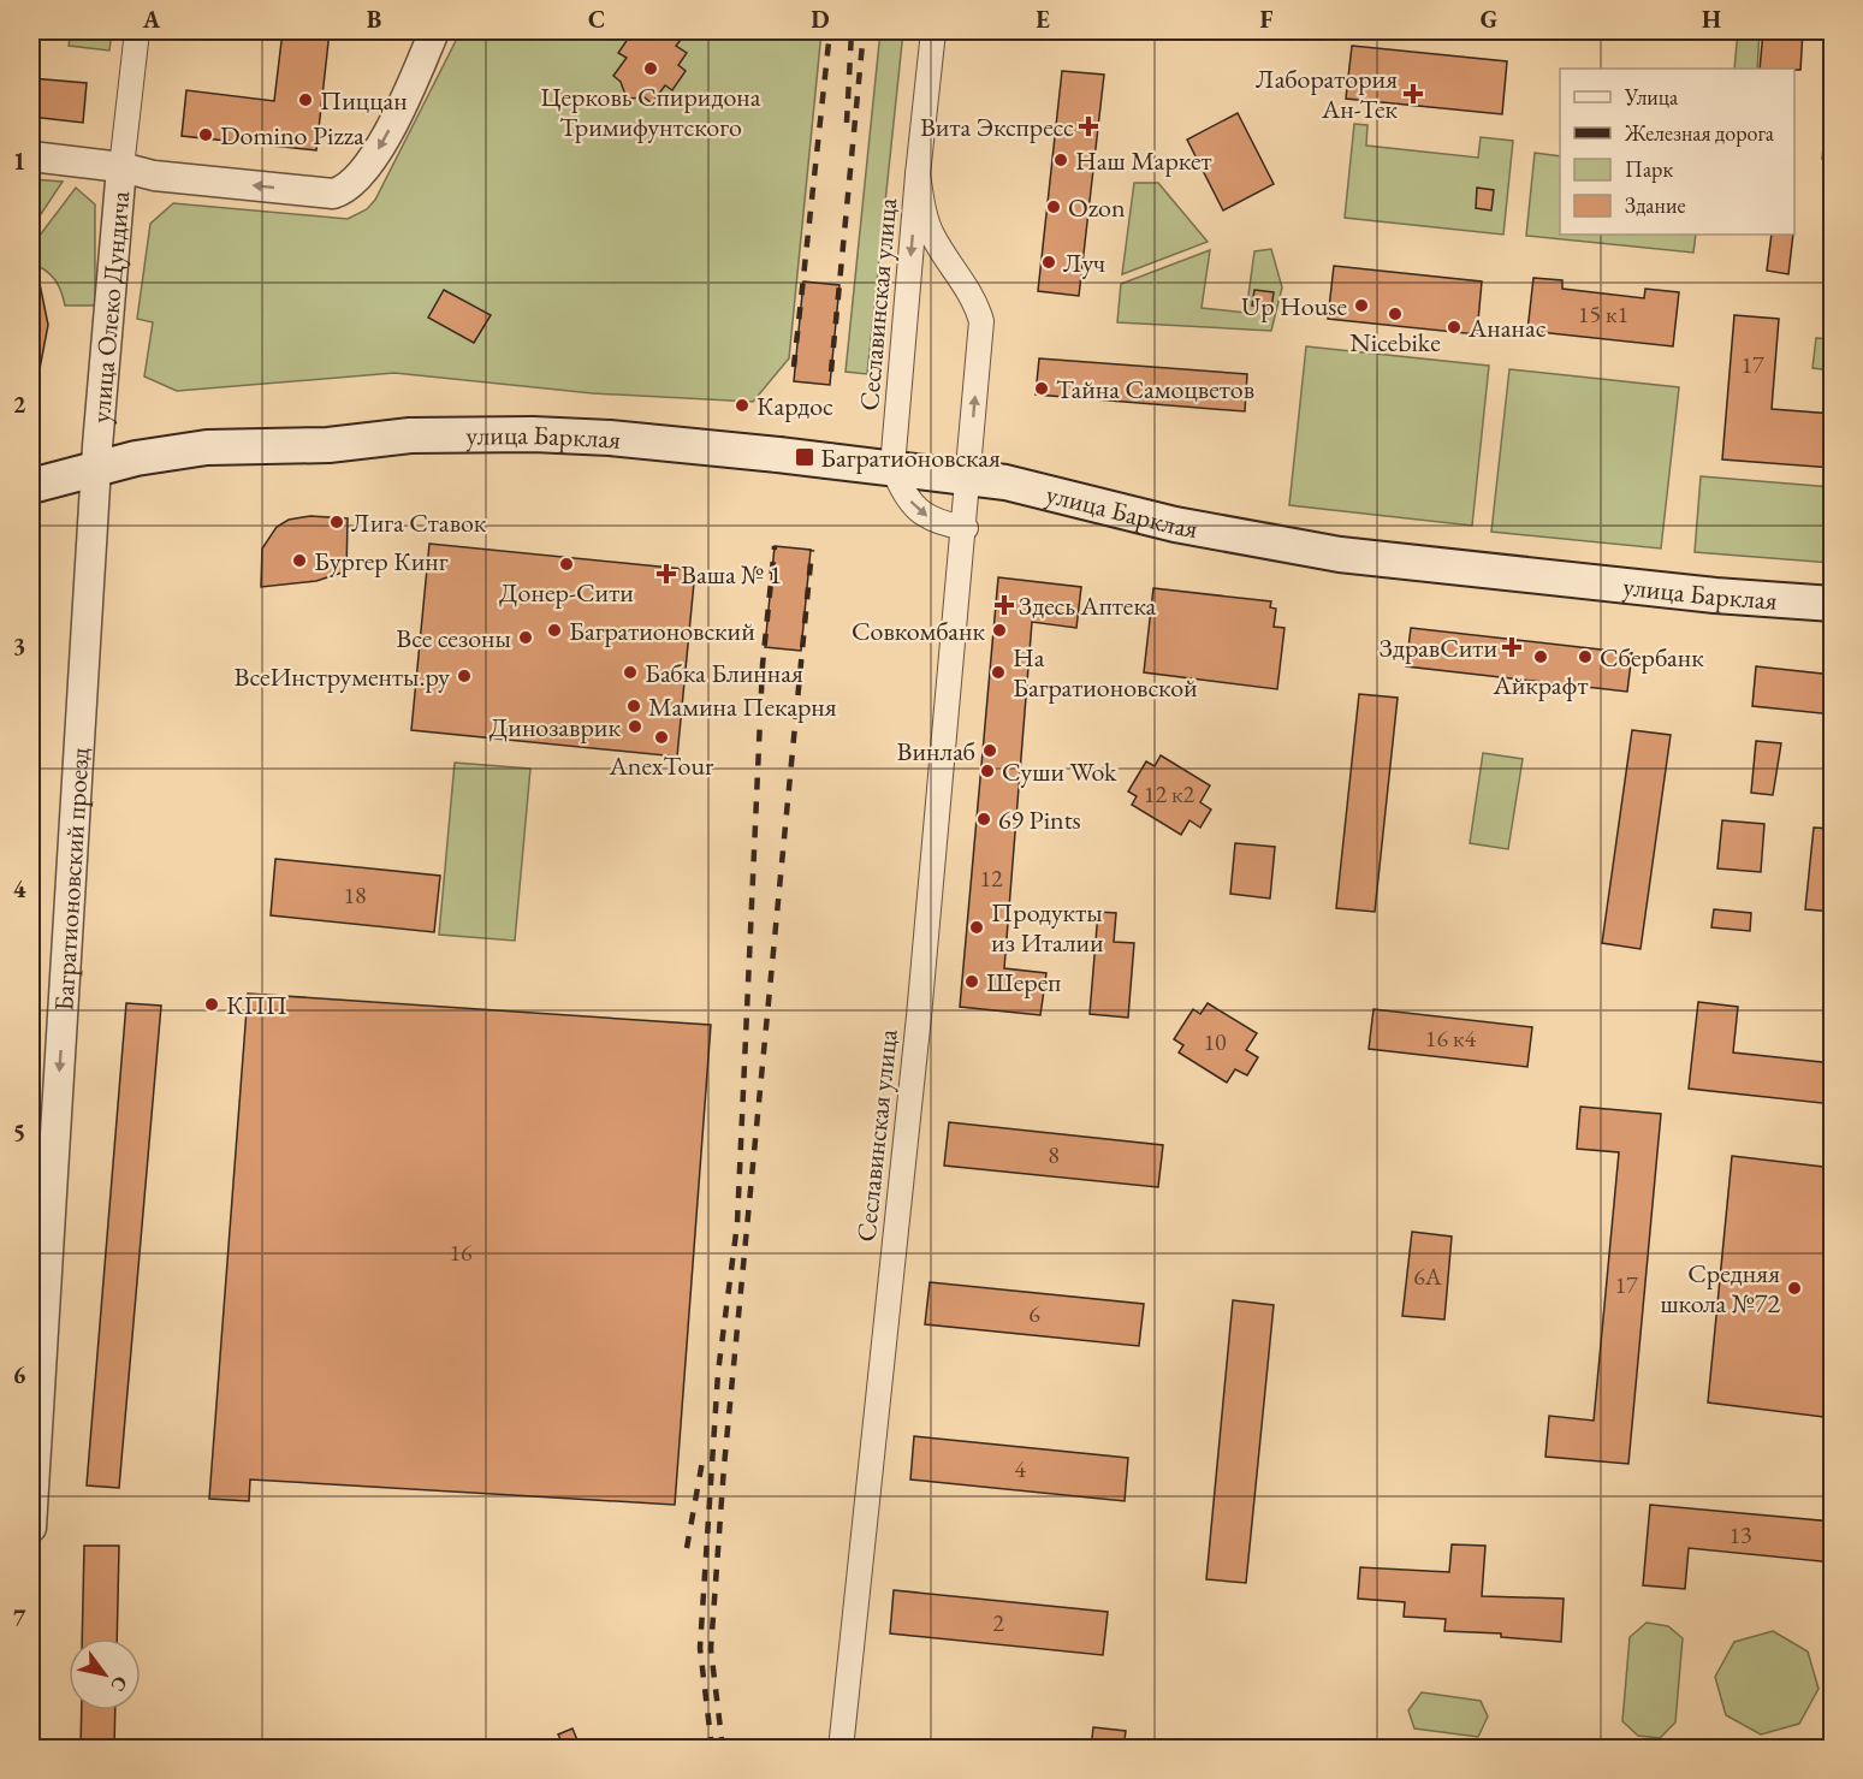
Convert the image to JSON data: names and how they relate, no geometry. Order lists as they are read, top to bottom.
{
  "streets": {
    "main road": ["улица Барклая"],
    "street": ["Сеславинская улица", "улица Олеко Дундича", "Багратионовский проезд"]
  },
  "crossings": [
    ["Сеславинская улица", "улица Барклая"],
    ["улица Олеко Дундича", "улица Барклая"],
    ["улица Олеко Дундича", "Багратионовский проезд"],
    ["улица Барклая", "Багратионовский проезд"]
  ],
  "one_way": ["улица Олеко Дундича", "Багратионовский проезд"],
  "places": {
    "other": [
      "Церковь Спиридона Тримифунтского",
      "Пиццан",
      "Domino Pizza",
      "Наш Маркет",
      "Ozon",
      "Луч",
      "Up House",
      "Nicebike",
      "Ананас",
      "Тайна Самоцветов",
      "Кардос",
      "Лига Ставок",
      "Бургер Кинг",
      "Донер-Сити",
      "Багратионовский",
      "Совкомбанк",
      "Все сезоны",
      "Айкрафт",
      "Сбербанк",
      "Бабка Блинная",
      "На Багратионовской",
      "ВсеИнструменты.ру",
      "Мамина Пекарня",
      "Динозаврик",
      "AnexTour",
      "Винлаб",
      "Суши Wok",
      "69 Pints",
      "Продукты из Италии",
      "Шереп",
      "КПП",
      "Средняя школа №72"
    ],
    "health": [
      "Лаборатория Ан-Тек",
      "Вита Экспресс",
      "Ваша № 1",
      "Здесь Аптека",
      "ЗдравСити"
    ],
    "transit": ["Багратионовская"]
  },
  "house_numbers": [
    "15 к1",
    "17",
    "12 к2",
    "12",
    "18",
    "16 к4",
    "10",
    "8",
    "16",
    "6А",
    "17",
    "6",
    "4",
    "13",
    "2"
  ],
  "legend": [
    "Улица",
    "Железная дорога",
    "Парк",
    "Здание"
  ],
  "north": "bottom right",
  "grid": {
    "columns": [
      "A",
      "B",
      "C",
      "D",
      "E",
      "F",
      "G",
      "H"
    ],
    "rows": [
      "1",
      "2",
      "3",
      "4",
      "5",
      "6",
      "7"
    ]
  }
}
